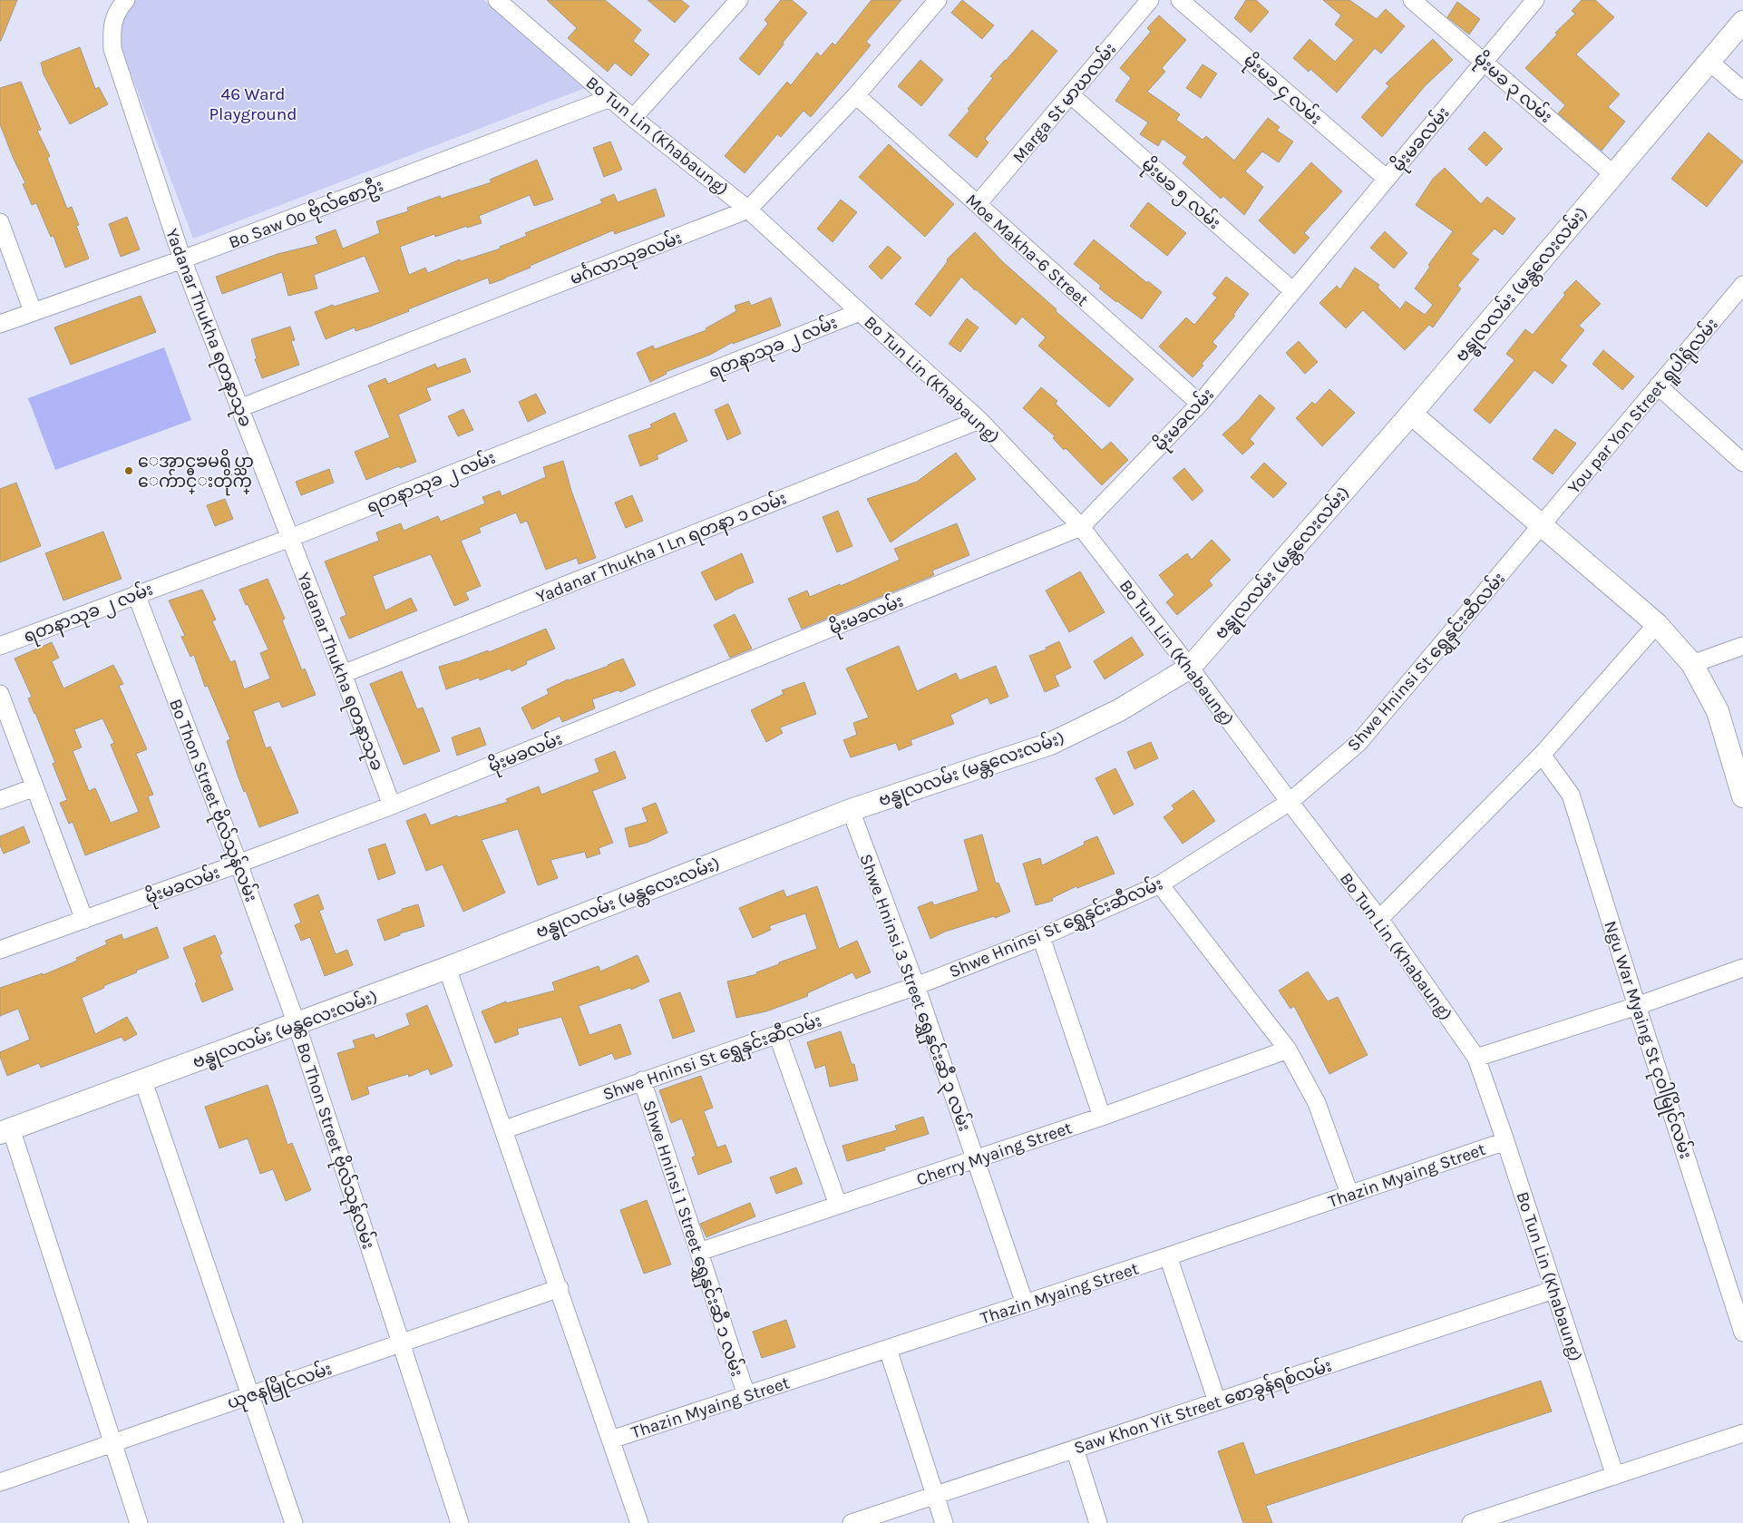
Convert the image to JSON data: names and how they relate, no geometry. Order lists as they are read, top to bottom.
{
  "streets": {
    "street": [
      "မိုးမခ ၃ လမ်း",
      "မိုးမခ ၄ လမ်း",
      "Marga St မာဃလမ်း",
      "Bo Tun Lin (Khabaung)",
      "မိုးမခလမ်း",
      "မိုးမခ ၅ လမ်း",
      "Bo Saw Oo ဗိုလ်စောဦး",
      "Moe Makha-6 Street",
      "မင်္ဂလာသုခလမ်း",
      "ဗန္ဓုလလမ်း (မန္တလေးလမ်း)",
      "Yadanar Thukha ရတနာသုခ",
      "ရတနာသုခ ၂ လမ်း",
      "You par Yon Street ရူပါရုံလမ်း",
      "Yadanar Thukha 1 Ln ရတနာ ၁ လမ်း",
      "Shwe Hninsi St ရွှေနှင်းဆီလမ်း",
      "Bo Thon Street ဗိုလ်သုန်လမ်း",
      "Shwe Hninsi 3 Street ရွှေနှင်းဆီ ၃ လမ်း",
      "Ngu War Myaing St ငုဝါမြိုင်လမ်း",
      "Cherry Myaing Street",
      "Thazin Myaing Street",
      "Shwe Hninsi 1 Street ရွှေနှင်းဆီ ၁ လမ်း",
      "ယုဇနမြိုင်လမ်း",
      "Saw Khon Yit Street စောခွန်ရစ်လမ်း"
    ]
  },
  "crossings": [
    ["မိုးမခ ၃ လမ်း", "မိုးမခလမ်း"],
    ["မိုးမခ ၃ လမ်း", "ဗန္ဓုလလမ်း (မန္တလေးလမ်း)"],
    ["မိုးမခ ၄ လမ်း", "မိုးမခလမ်း"],
    ["Marga St မာဃလမ်း", "မိုးမခ ၅ လမ်း"],
    ["Marga St မာဃလမ်း", "Moe Makha-6 Street"],
    ["Bo Tun Lin (Khabaung)", "မိုးမခလမ်း"],
    ["Bo Tun Lin (Khabaung)", "Bo Saw Oo ဗိုလ်စောဦး"],
    ["Bo Tun Lin (Khabaung)", "မင်္ဂလာသုခလမ်း"],
    ["Bo Tun Lin (Khabaung)", "ဗန္ဓုလလမ်း (မန္တလေးလမ်း)"],
    ["Bo Tun Lin (Khabaung)", "ရတနာသုခ ၂ လမ်း"],
    ["Bo Tun Lin (Khabaung)", "Yadanar Thukha 1 Ln ရတနာ ၁ လမ်း"],
    ["Bo Tun Lin (Khabaung)", "Shwe Hninsi St ရွှေနှင်းဆီလမ်း"],
    ["Bo Tun Lin (Khabaung)", "Thazin Myaing Street"],
    ["Bo Tun Lin (Khabaung)", "Saw Khon Yit Street စောခွန်ရစ်လမ်း"],
    ["မိုးမခလမ်း", "မိုးမခ ၅ လမ်း"],
    ["မိုးမခလမ်း", "Moe Makha-6 Street"],
    ["မိုးမခလမ်း", "Yadanar Thukha ရတနာသုခ"],
    ["မိုးမခလမ်း", "Bo Thon Street ဗိုလ်သုန်လမ်း"],
    ["Bo Saw Oo ဗိုလ်စောဦး", "Yadanar Thukha ရတနာသုခ"],
    ["Moe Makha-6 Street", "မင်္ဂလာသုခလမ်း"],
    ["မင်္ဂလာသုခလမ်း", "Yadanar Thukha ရတနာသုခ"],
    ["ဗန္ဓုလလမ်း (မန္တလေးလမ်း)", "Bo Thon Street ဗိုလ်သုန်လမ်း"],
    ["ဗန္ဓုလလမ်း (မန္တလေးလမ်း)", "Shwe Hninsi 3 Street ရွှေနှင်းဆီ ၃ လမ်း"],
    ["Yadanar Thukha ရတနာသုခ", "ရတနာသုခ ၂ လမ်း"],
    ["Yadanar Thukha ရတနာသုခ", "Yadanar Thukha 1 Ln ရတနာ ၁ လမ်း"],
    ["ရတနာသုခ ၂ လမ်း", "Bo Thon Street ဗိုလ်သုန်လမ်း"],
    ["You par Yon Street ရူပါရုံလမ်း", "Shwe Hninsi St ရွှေနှင်းဆီလမ်း"],
    ["Shwe Hninsi St ရွှေနှင်းဆီလမ်း", "Shwe Hninsi 3 Street ရွှေနှင်းဆီ ၃ လမ်း"],
    ["Shwe Hninsi St ရွှေနှင်းဆီလမ်း", "Shwe Hninsi 1 Street ရွှေနှင်းဆီ ၁ လမ်း"],
    ["Bo Thon Street ဗိုလ်သုန်လမ်း", "ယုဇနမြိုင်လမ်း"],
    ["Shwe Hninsi 3 Street ရွှေနှင်းဆီ ၃ လမ်း", "Cherry Myaing Street"],
    ["Shwe Hninsi 3 Street ရွှေနှင်းဆီ ၃ လမ်း", "Thazin Myaing Street"],
    ["Cherry Myaing Street", "Shwe Hninsi 1 Street ရွှေနှင်းဆီ ၁ လမ်း"],
    ["Thazin Myaing Street", "Shwe Hninsi 1 Street ရွှေနှင်းဆီ ၁ လမ်း"]
  ],
  "parks": ["46 Ward Playground"],
  "places": ["ေအာင္ဓၶမရိပ္သာ ေက်ာင္းတိုက္"]
}
